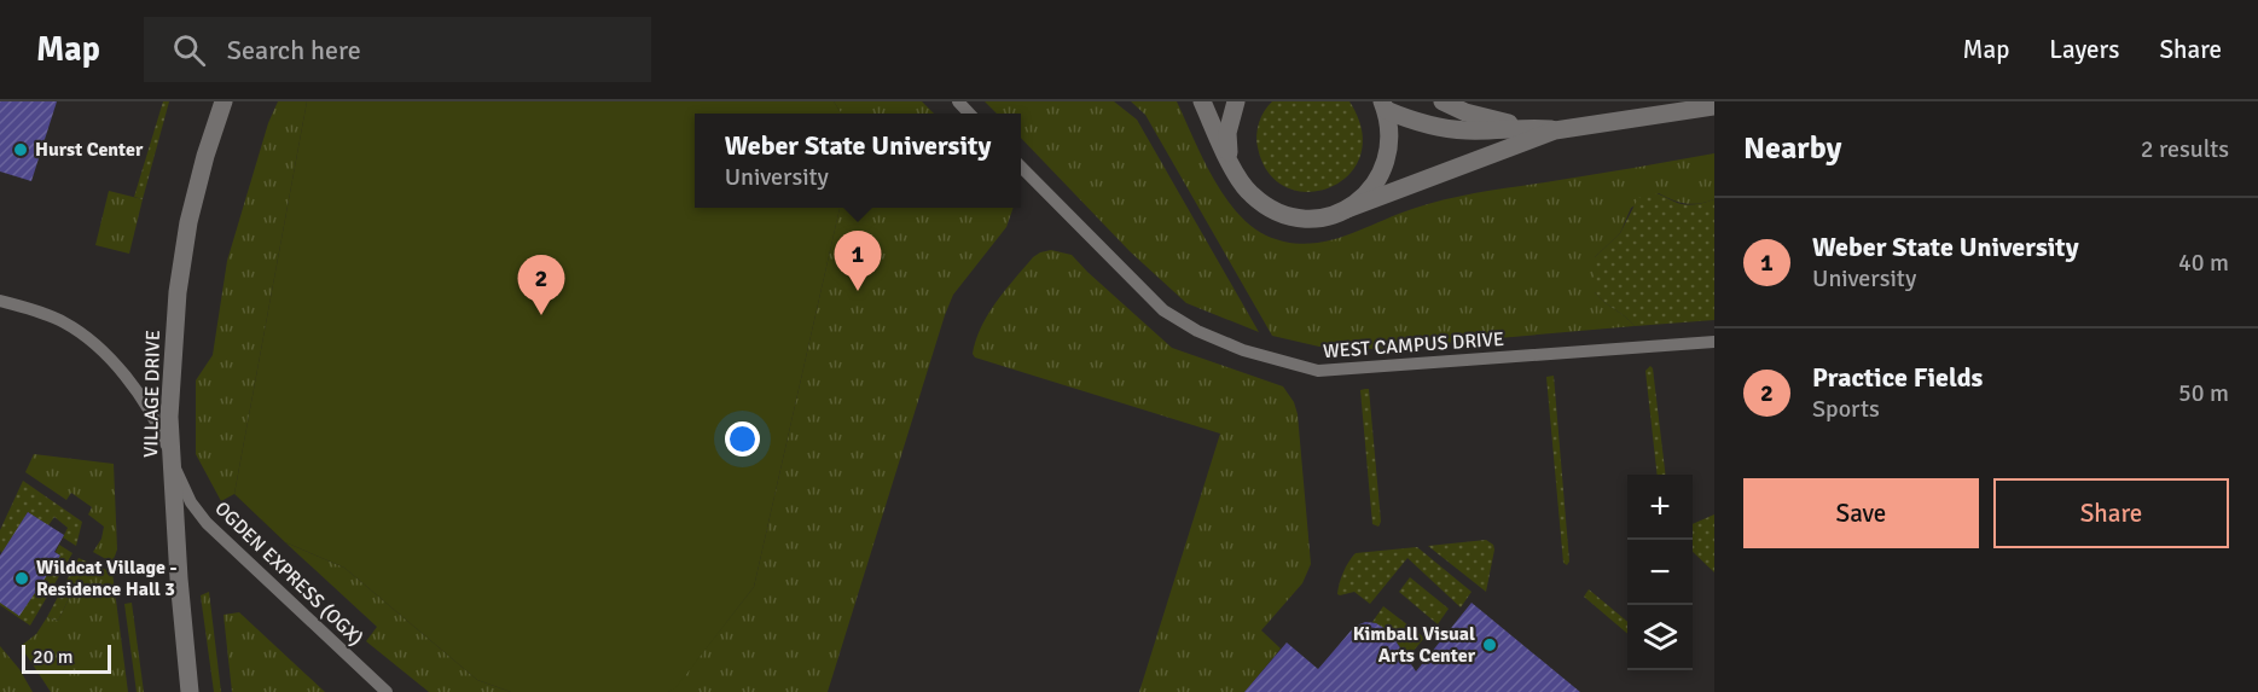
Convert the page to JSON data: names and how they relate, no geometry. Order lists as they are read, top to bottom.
{
  "streets": {
    "street": ["VILLAGE DRIVE"],
    "lane": ["WEST CAMPUS DRIVE", "OGDEN EXPRESS (OGX)"]
  },
  "crossings": [
    ["VILLAGE DRIVE", "OGDEN EXPRESS (OGX)"]
  ],
  "places": ["Hurst Center", "Wildcat Village - Residence Hall 3", "Kimball Visual Arts Center"],
  "scale_bar": "20 m",
  "page": {
    "header": "Map",
    "search": "Search here",
    "nav": ["Map", "Layers", "Share"],
    "heading": ["Nearby", "2 results"],
    "popup": ["Weber State University", "University"],
    "list": [
      {
        "mark": "1",
        "name": "Weber State University",
        "note": "University",
        "value": "40 m"
      },
      {
        "mark": "2",
        "name": "Practice Fields",
        "note": "Sports",
        "value": "50 m"
      }
    ],
    "pins": ["1", "2"],
    "buttons": ["Save", "Share"],
    "map_buttons": ["+", "−"],
    "scale": "20 m"
  }
}
